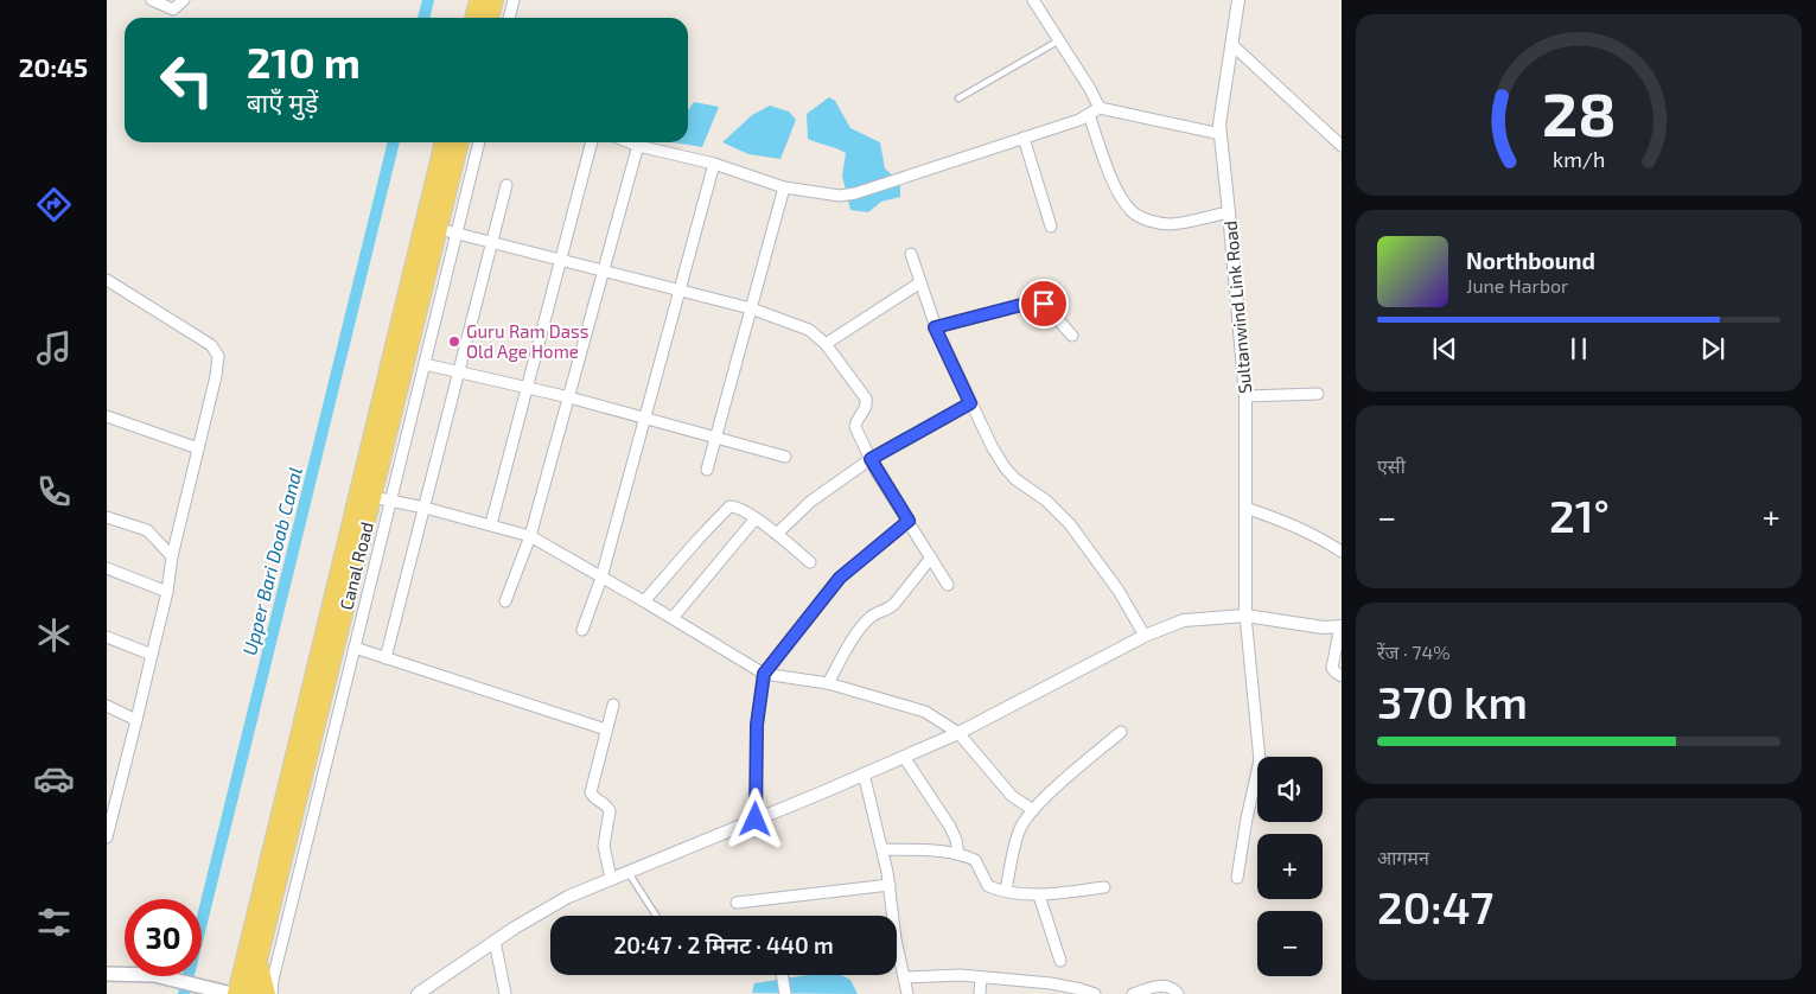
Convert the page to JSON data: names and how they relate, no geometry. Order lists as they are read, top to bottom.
{
  "streets": {
    "main road": ["Canal Road"],
    "street": ["Sultanwind Link Road"]
  },
  "water": ["Upper Bari Doab Canal"],
  "places": ["Guru Ram Dass Old Age Home"],
  "page": {
    "tabs": "20:45",
    "turn": ["210 m", "बाएँ मुड़ें"],
    "song": ["Northbound", "June Harbor"],
    "tile": [
      "एसी",
      ["रेंज · 74%", "370 km"],
      ["आगमन", "20:47"]
    ],
    "heat": ["−", "21°", "+"],
    "map_buttons": ["+", "−"],
    "limit": "30",
    "trip": "20:47 · 2 मिनट · 440 m",
    "gauge": ["28", "km/h"]
  }
}
